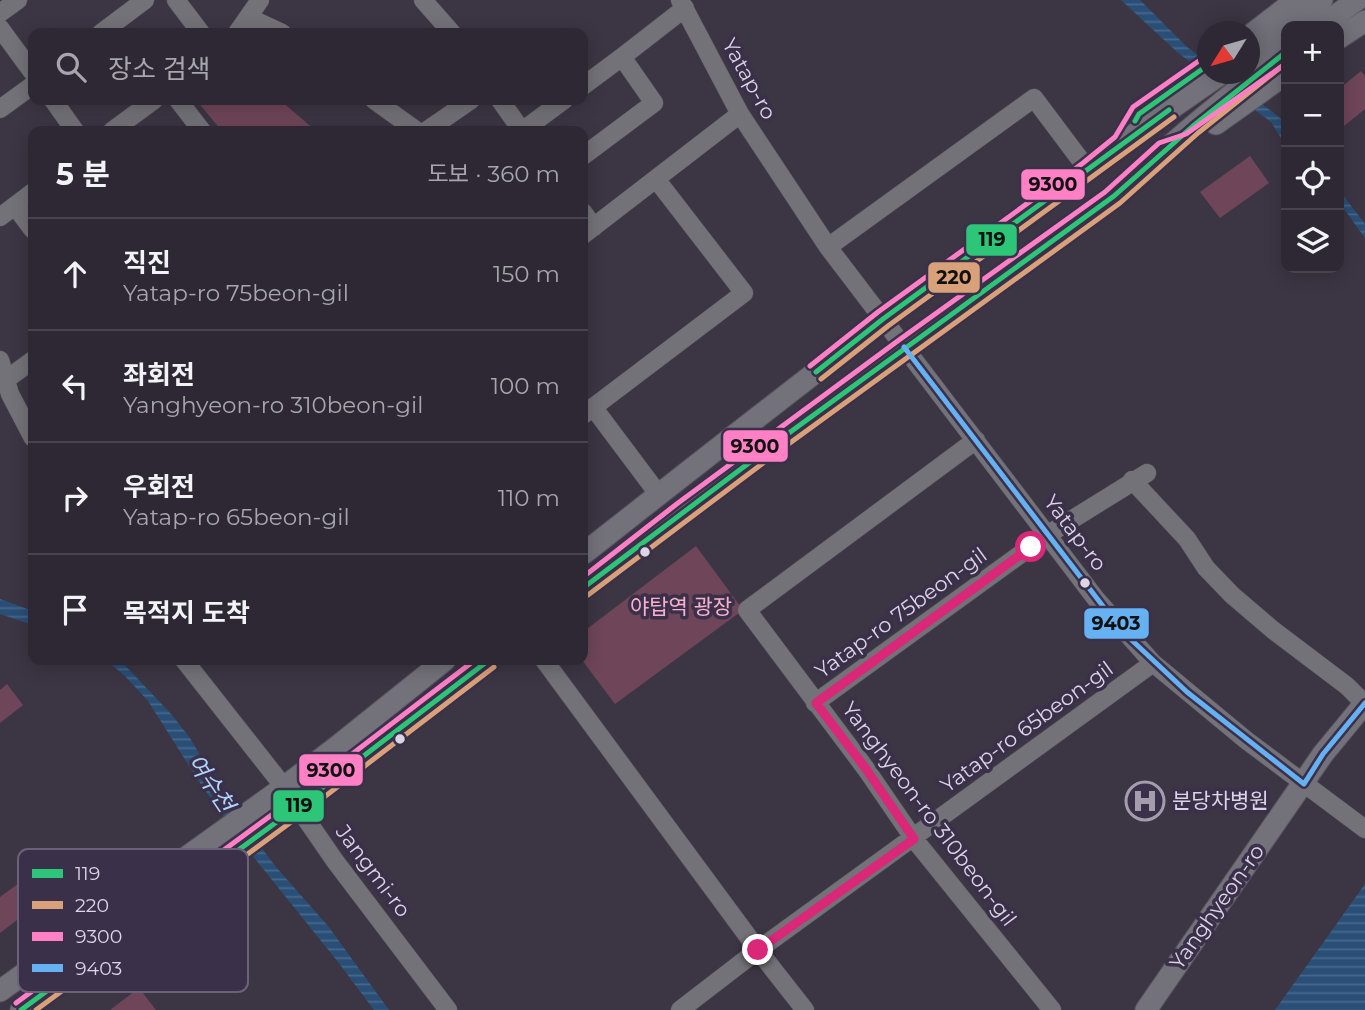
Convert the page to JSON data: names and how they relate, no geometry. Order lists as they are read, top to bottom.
{
  "streets": {
    "main road": ["Yanghyeon-ro"],
    "street": [
      "Yatap-ro",
      "Yatap-ro 75beon-gil",
      "Yatap-ro 65beon-gil",
      "Yanghyeon-ro 310beon-gil",
      "Jangmi-ro"
    ]
  },
  "crossings": [
    ["Yatap-ro", "Yatap-ro 75beon-gil"],
    ["Yatap-ro", "Yatap-ro 65beon-gil"],
    ["Yatap-ro", "Yanghyeon-ro 310beon-gil"],
    ["Yatap-ro", "Yanghyeon-ro"],
    ["Yatap-ro 75beon-gil", "Yanghyeon-ro 310beon-gil"],
    ["Yatap-ro 75beon-gil", "Yanghyeon-ro"],
    ["Yatap-ro 65beon-gil", "Yanghyeon-ro 310beon-gil"]
  ],
  "water": ["여수천"],
  "parks": ["야탑역 광장"],
  "places": {
    "hospital": ["분당차병원"]
  },
  "lines": [
    "transit line 119",
    "transit line 9300",
    "transit line 220",
    "transit line 9403"
  ],
  "legend": [
    "119",
    "220",
    "9300",
    "9403"
  ],
  "north": "bottom left",
  "page": {
    "map_buttons": ["+", "−"],
    "search": "장소 검색",
    "heading": ["5 분", "도보 · 360 m"],
    "list": [
      ["직진", "Yatap-ro 75beon-gil", "150 m"],
      ["좌회전", "Yanghyeon-ro 310beon-gil", "100 m"],
      ["우회전", "Yatap-ro 65beon-gil", "110 m"],
      "목적지 도착"
    ]
  }
}
